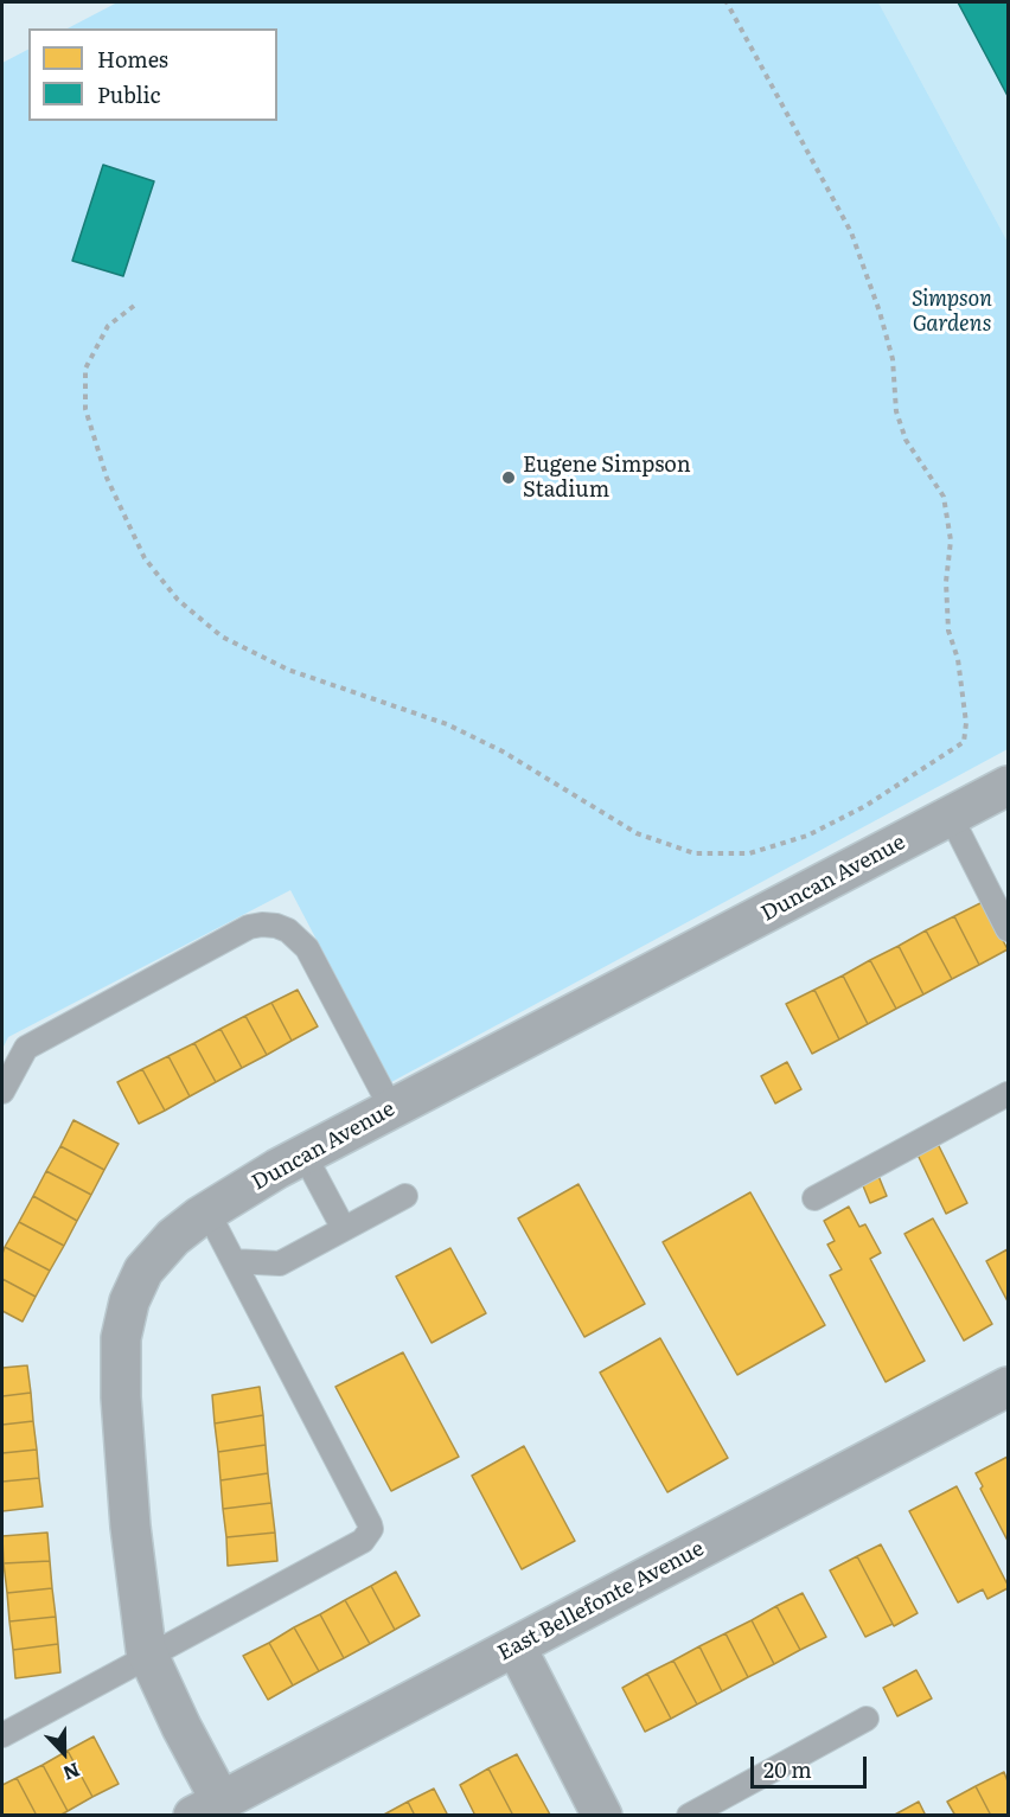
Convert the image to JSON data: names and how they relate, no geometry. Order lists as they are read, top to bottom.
{
  "streets": {
    "street": ["Duncan Avenue", "East Bellefonte Avenue"]
  },
  "crossings": [
    ["Duncan Avenue", "East Bellefonte Avenue"]
  ],
  "parks": ["Simpson Gardens"],
  "places": ["Eugene Simpson Stadium"],
  "legend": ["Homes", "Public"],
  "scale_bar": "20 m",
  "north": "bottom"
}
